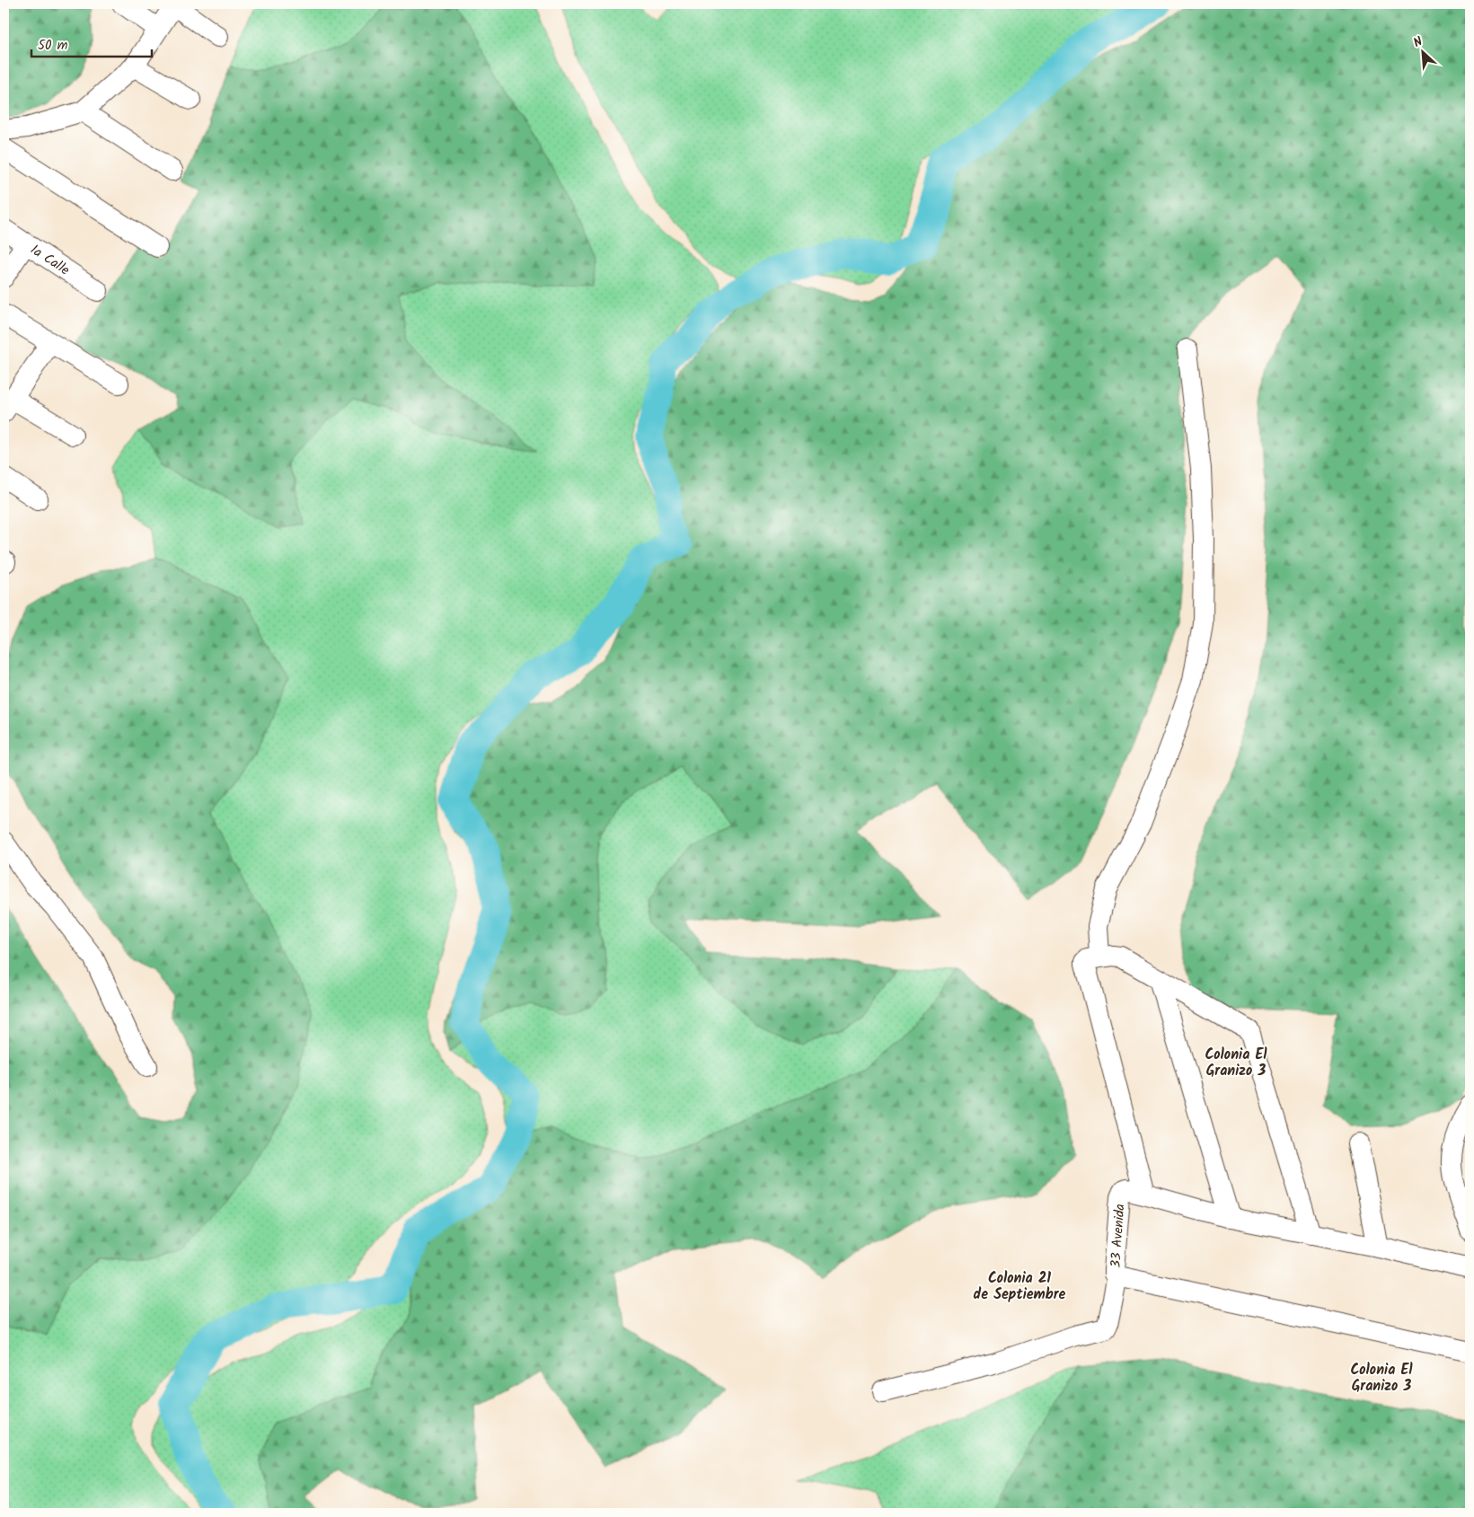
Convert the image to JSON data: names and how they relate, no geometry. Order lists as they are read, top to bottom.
{
  "streets": {
    "street": ["1a Calle", "33 Avenida"]
  },
  "districts": ["Colonia El Granizo 3", "Colonia 21 de Septiembre", "Colonia El Granizo 3"],
  "scale_bar": "50 m",
  "north": "top left"
}
